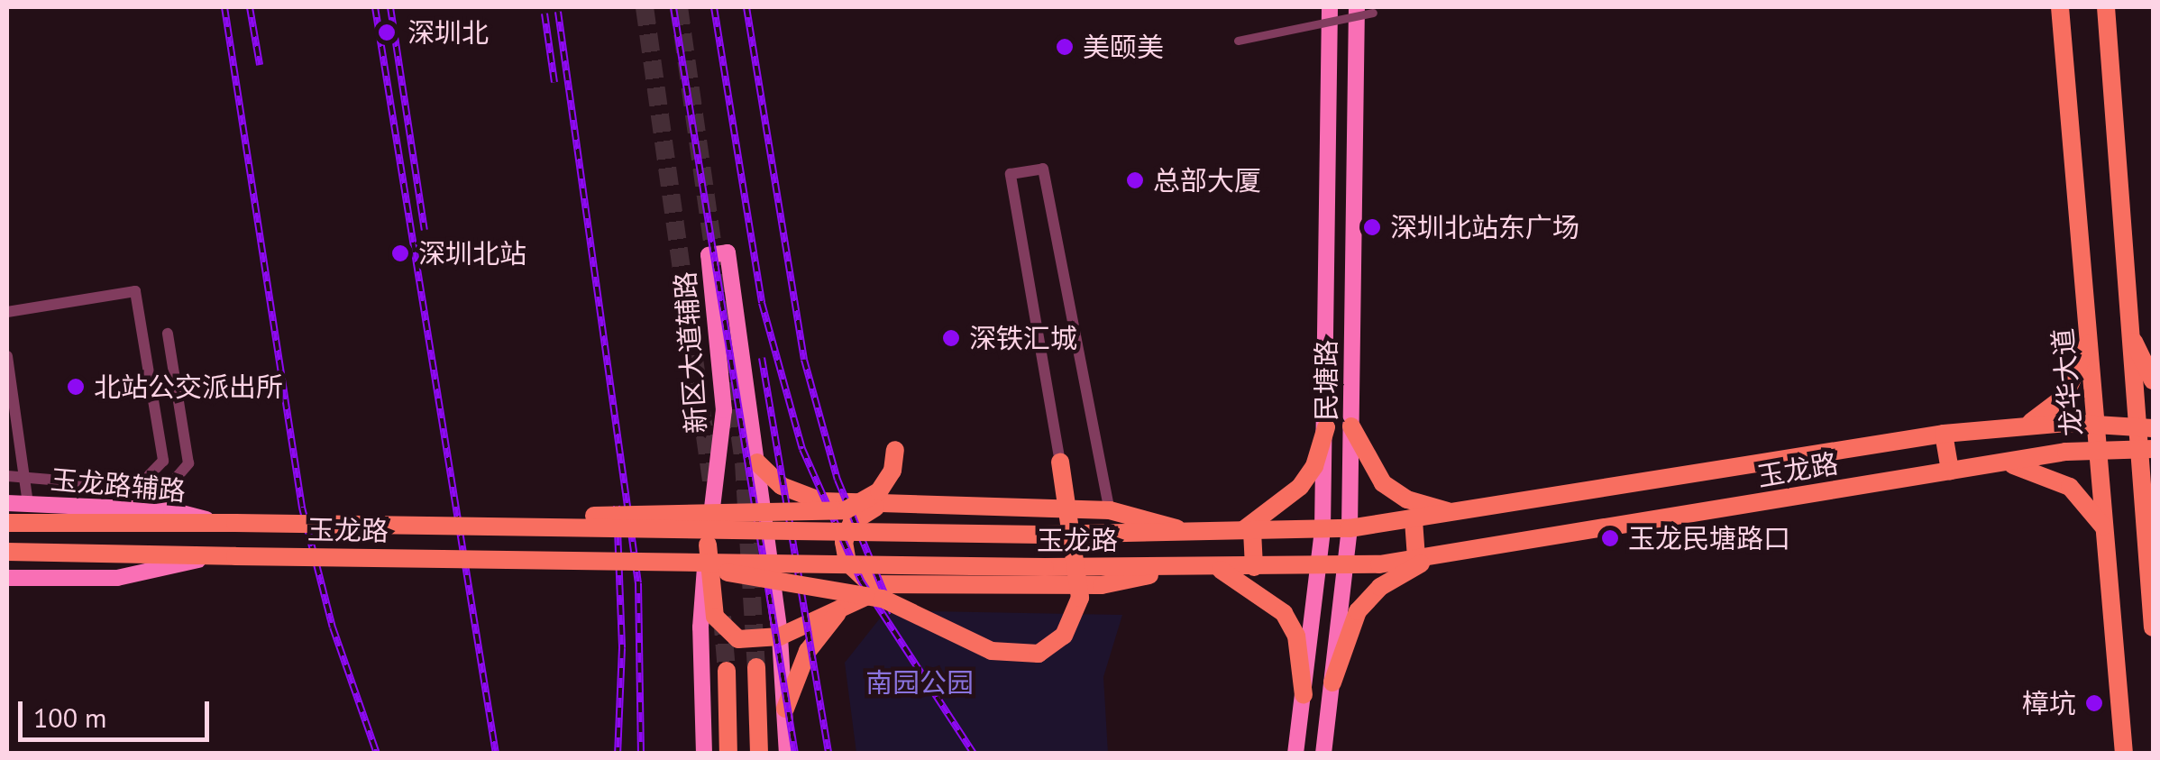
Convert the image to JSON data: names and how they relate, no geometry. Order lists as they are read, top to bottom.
{
  "streets": {
    "main road": [
      "新区大道辅路",
      "民塘路",
      "龙华大道",
      "玉龙路",
      "玉龙路辅路"
    ]
  },
  "crossings": [
    ["民塘路", "玉龙路"],
    ["龙华大道", "玉龙路"],
    ["玉龙路", "玉龙路辅路"]
  ],
  "parks": ["南园公园"],
  "places": [
    "深圳北",
    "美颐美",
    "总部大厦",
    "深圳北站东广场",
    "深圳北站",
    "深铁汇城",
    "北站公交派出所",
    "玉龙民塘路口",
    "樟坑"
  ],
  "scale_bar": "100 m"
}
